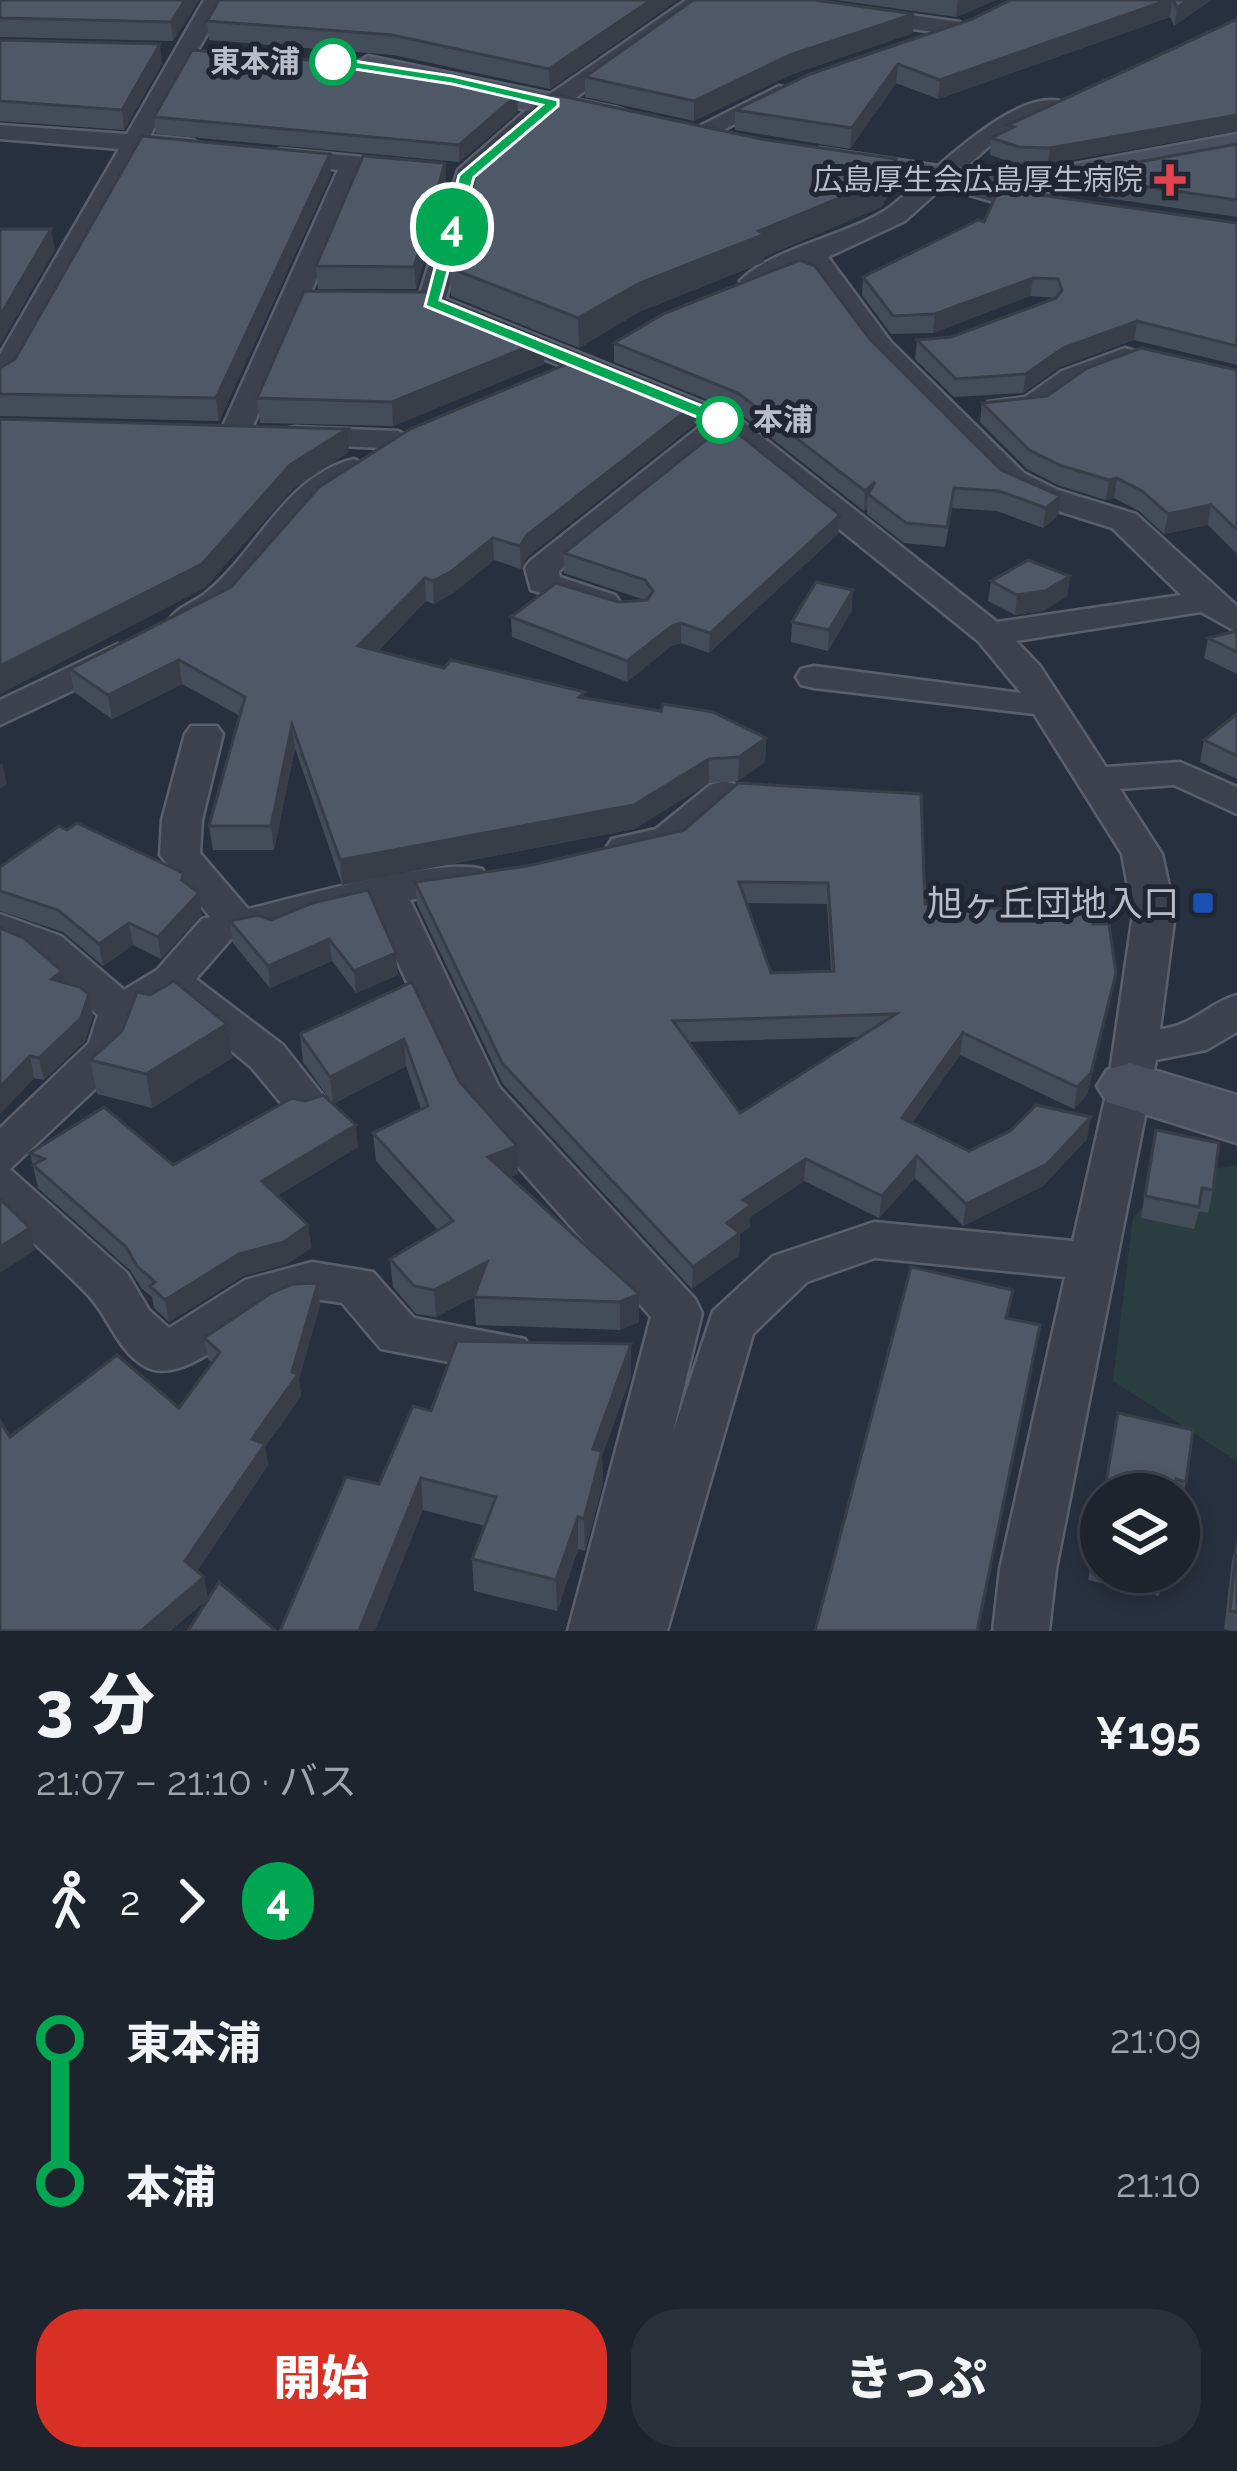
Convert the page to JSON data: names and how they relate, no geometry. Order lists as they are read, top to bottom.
{
  "places": {
    "other": ["東本浦", "本浦"],
    "health": ["広島厚生会広島厚生病院"],
    "transit": ["旭ヶ丘団地入口"]
  },
  "lines": ["bus line 4"],
  "page": {
    "on_map": "4",
    "heading": ["3 分", "21:07 – 21:10 · バス", "¥195"],
    "legs": ["2", "4"],
    "list": [
      {
        "name": "東本浦",
        "value": "21:09"
      },
      {
        "name": "本浦",
        "value": "21:10"
      }
    ],
    "buttons": ["開始", "きっぷ"]
  }
}
